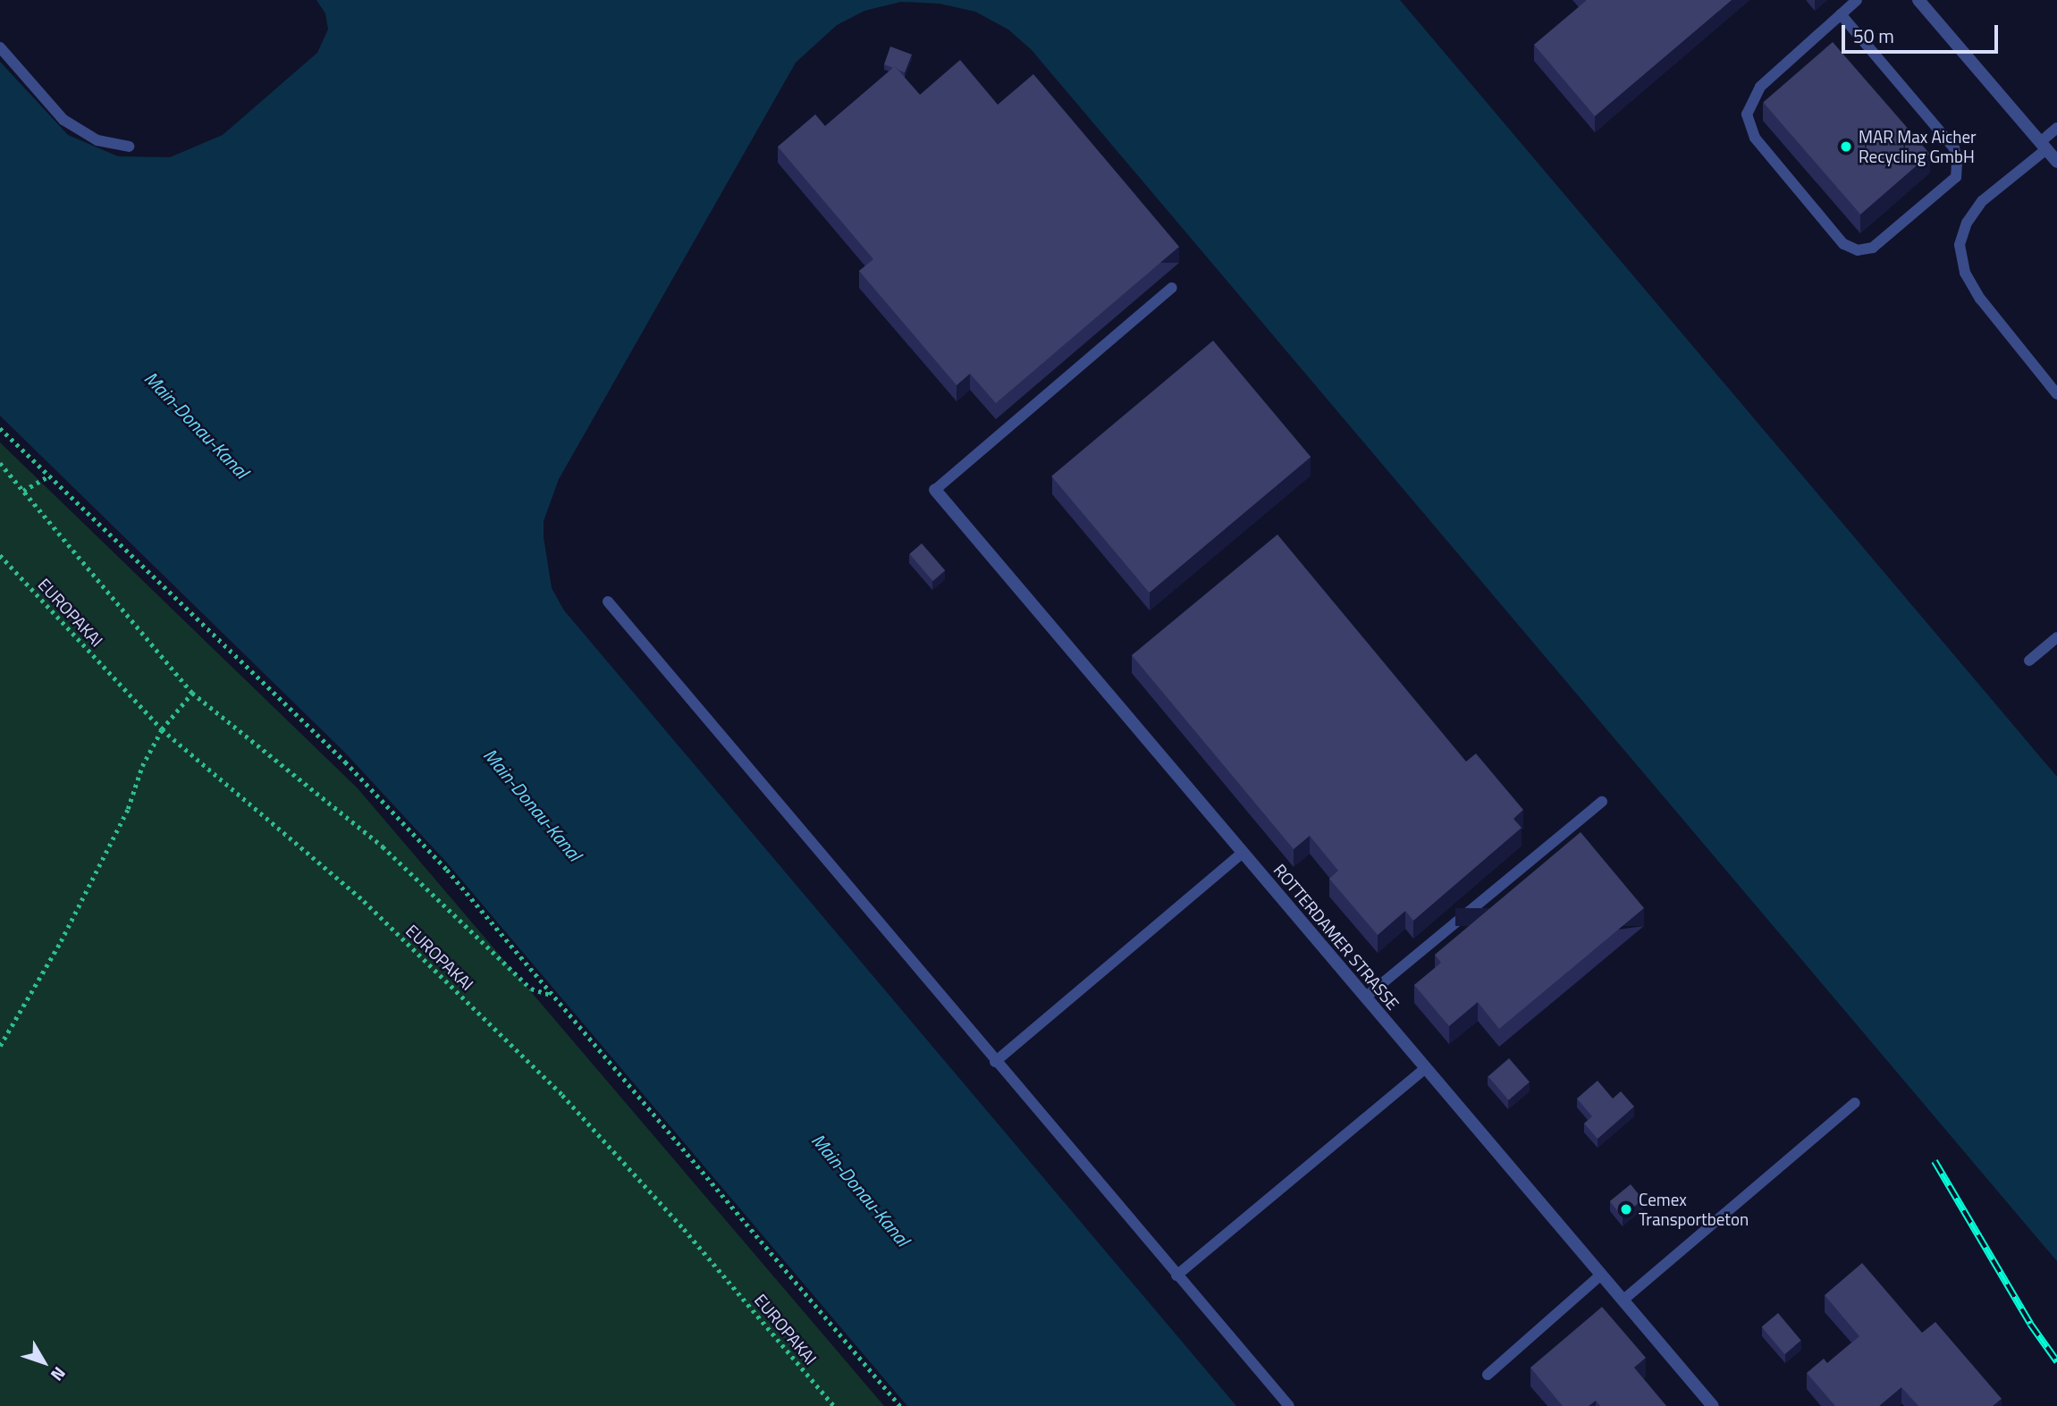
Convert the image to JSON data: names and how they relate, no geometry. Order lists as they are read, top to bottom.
{
  "streets": {
    "street": ["ROTTERDAMER STRASSE"],
    "path": ["EUROPAKAI"]
  },
  "water": ["Main-Donau-Kanal"],
  "places": ["MAR Max Aicher Recycling GmbH", "Cemex Transportbeton"],
  "scale_bar": "50 m",
  "north": "bottom right"
}
